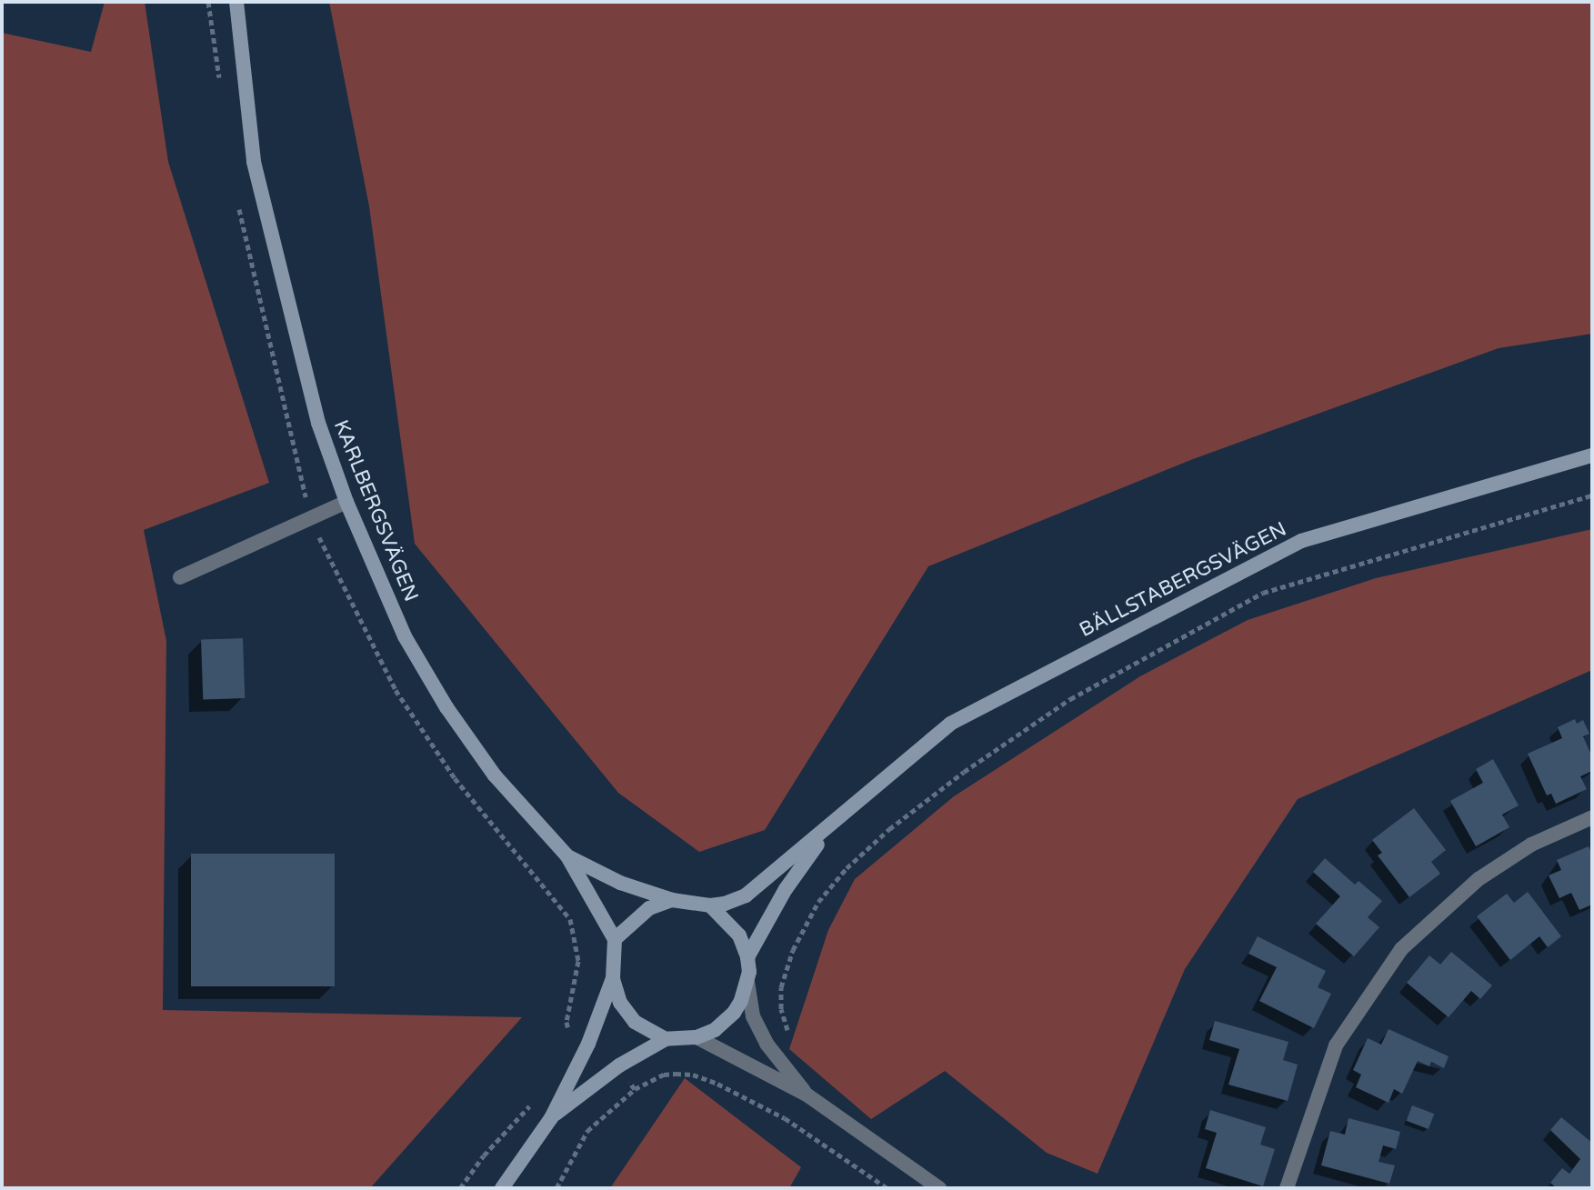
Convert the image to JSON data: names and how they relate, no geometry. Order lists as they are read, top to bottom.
{
  "streets": {
    "street": ["KARLBERGSVÄGEN", "BÄLLSTABERGSVÄGEN"]
  },
  "crossings": [
    ["KARLBERGSVÄGEN", "BÄLLSTABERGSVÄGEN"]
  ]
}
